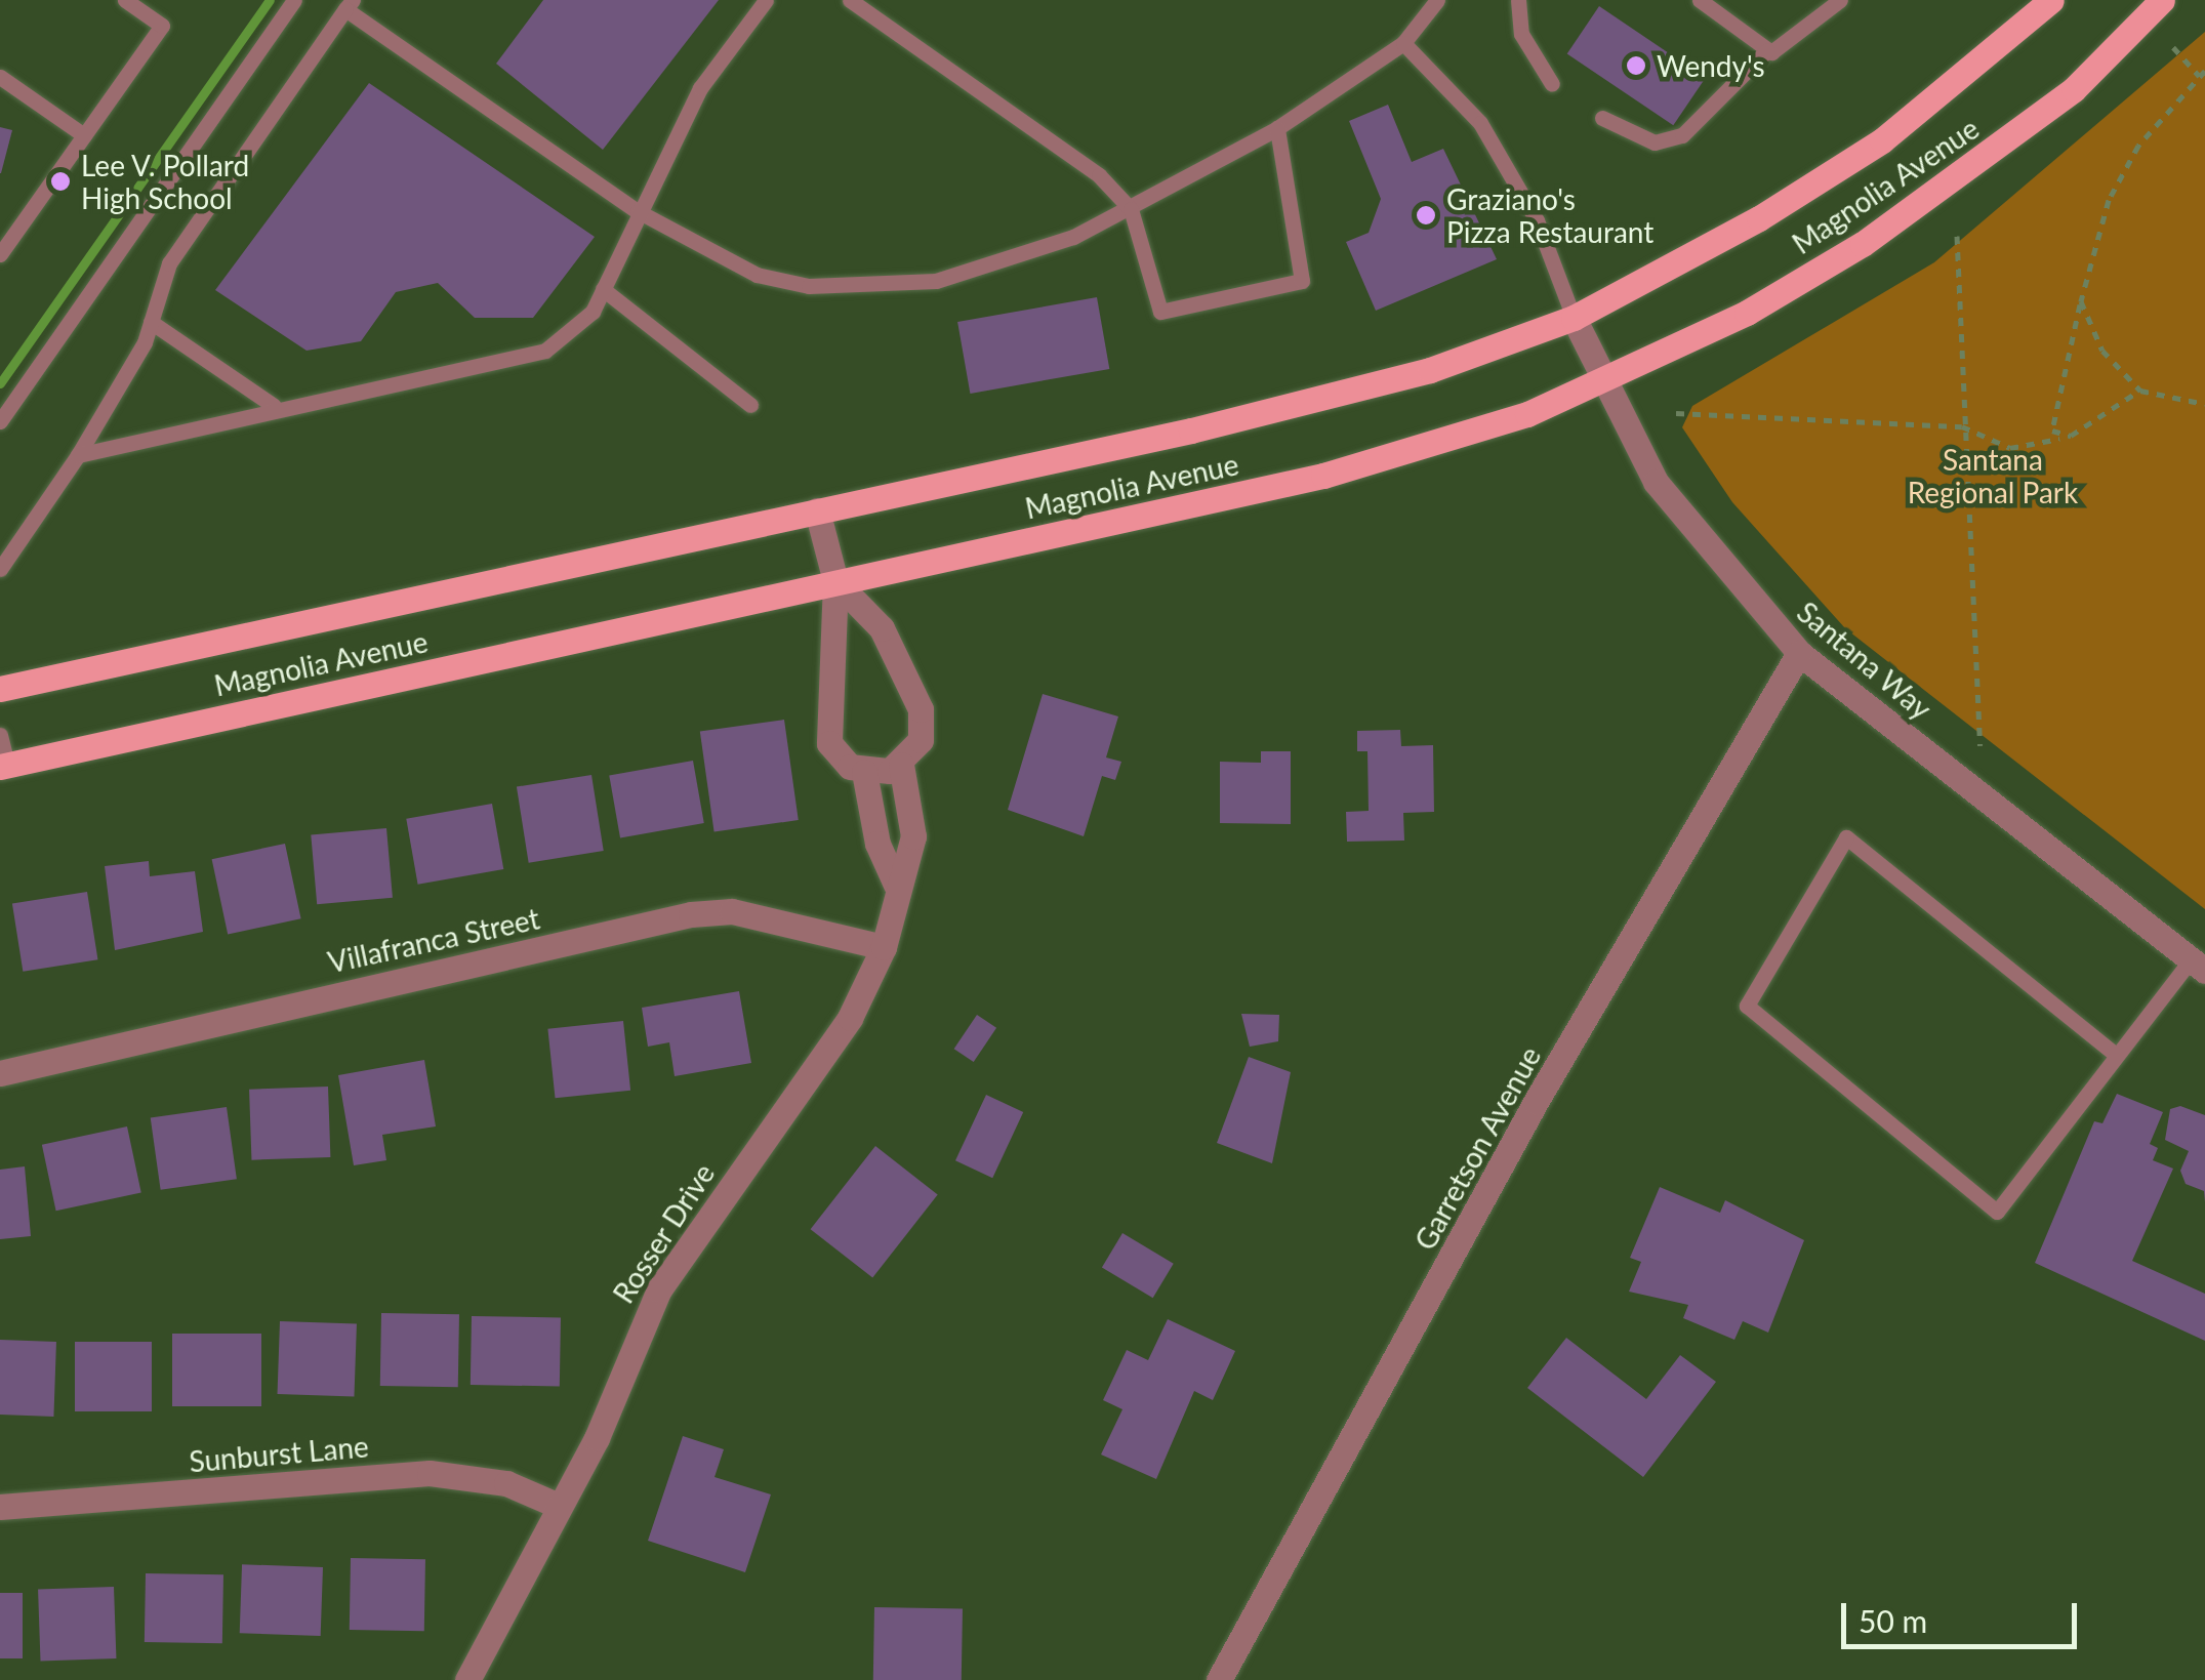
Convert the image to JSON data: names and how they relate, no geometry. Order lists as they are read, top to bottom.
{
  "streets": {
    "main road": ["Magnolia Avenue"],
    "street": [
      "Santana Way",
      "Villafranca Street",
      "Garretson Avenue",
      "Rosser Drive",
      "Sunburst Lane"
    ]
  },
  "crossings": [
    ["Magnolia Avenue", "Santana Way"],
    ["Santana Way", "Garretson Avenue"],
    ["Villafranca Street", "Rosser Drive"],
    ["Rosser Drive", "Sunburst Lane"]
  ],
  "parks": ["Santana Regional Park"],
  "places": ["Wendy's", "Lee V. Pollard High School", "Graziano's Pizza Restaurant"],
  "scale_bar": "50 m"
}
